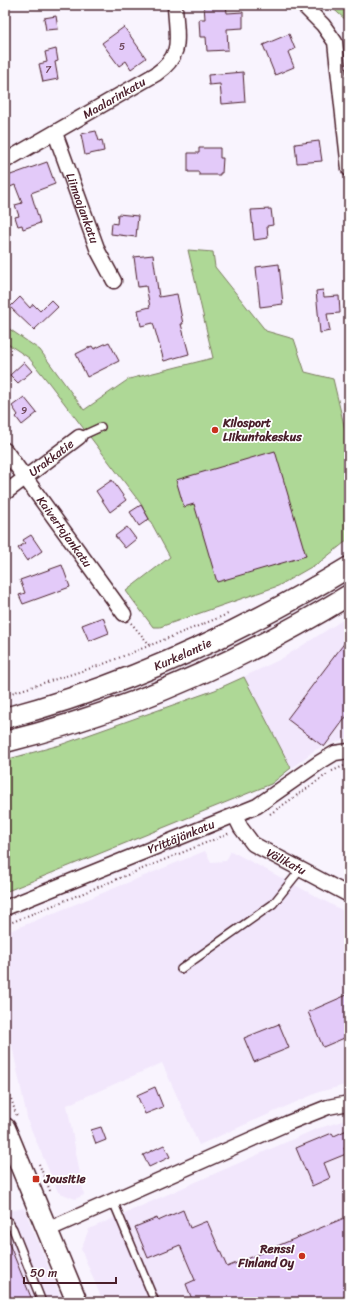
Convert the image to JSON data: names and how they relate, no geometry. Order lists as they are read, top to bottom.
{
  "streets": {
    "main road": ["Kurkelantie"],
    "street": [
      "Maalarinkatu",
      "Liimaajankatu",
      "Urakkatie",
      "Kaivertajankatu",
      "Yrittäjänkatu",
      "Välikatu"
    ]
  },
  "crossings": [
    ["Maalarinkatu", "Liimaajankatu"],
    ["Urakkatie", "Kaivertajankatu"],
    ["Yrittäjänkatu", "Välikatu"]
  ],
  "places": {
    "other": ["Kilosport Liikuntakeskus", "Renssi Finland Oy"],
    "transit": ["Jousitie"]
  },
  "house_numbers": ["5", "7", "9"],
  "scale_bar": "50 m"
}
